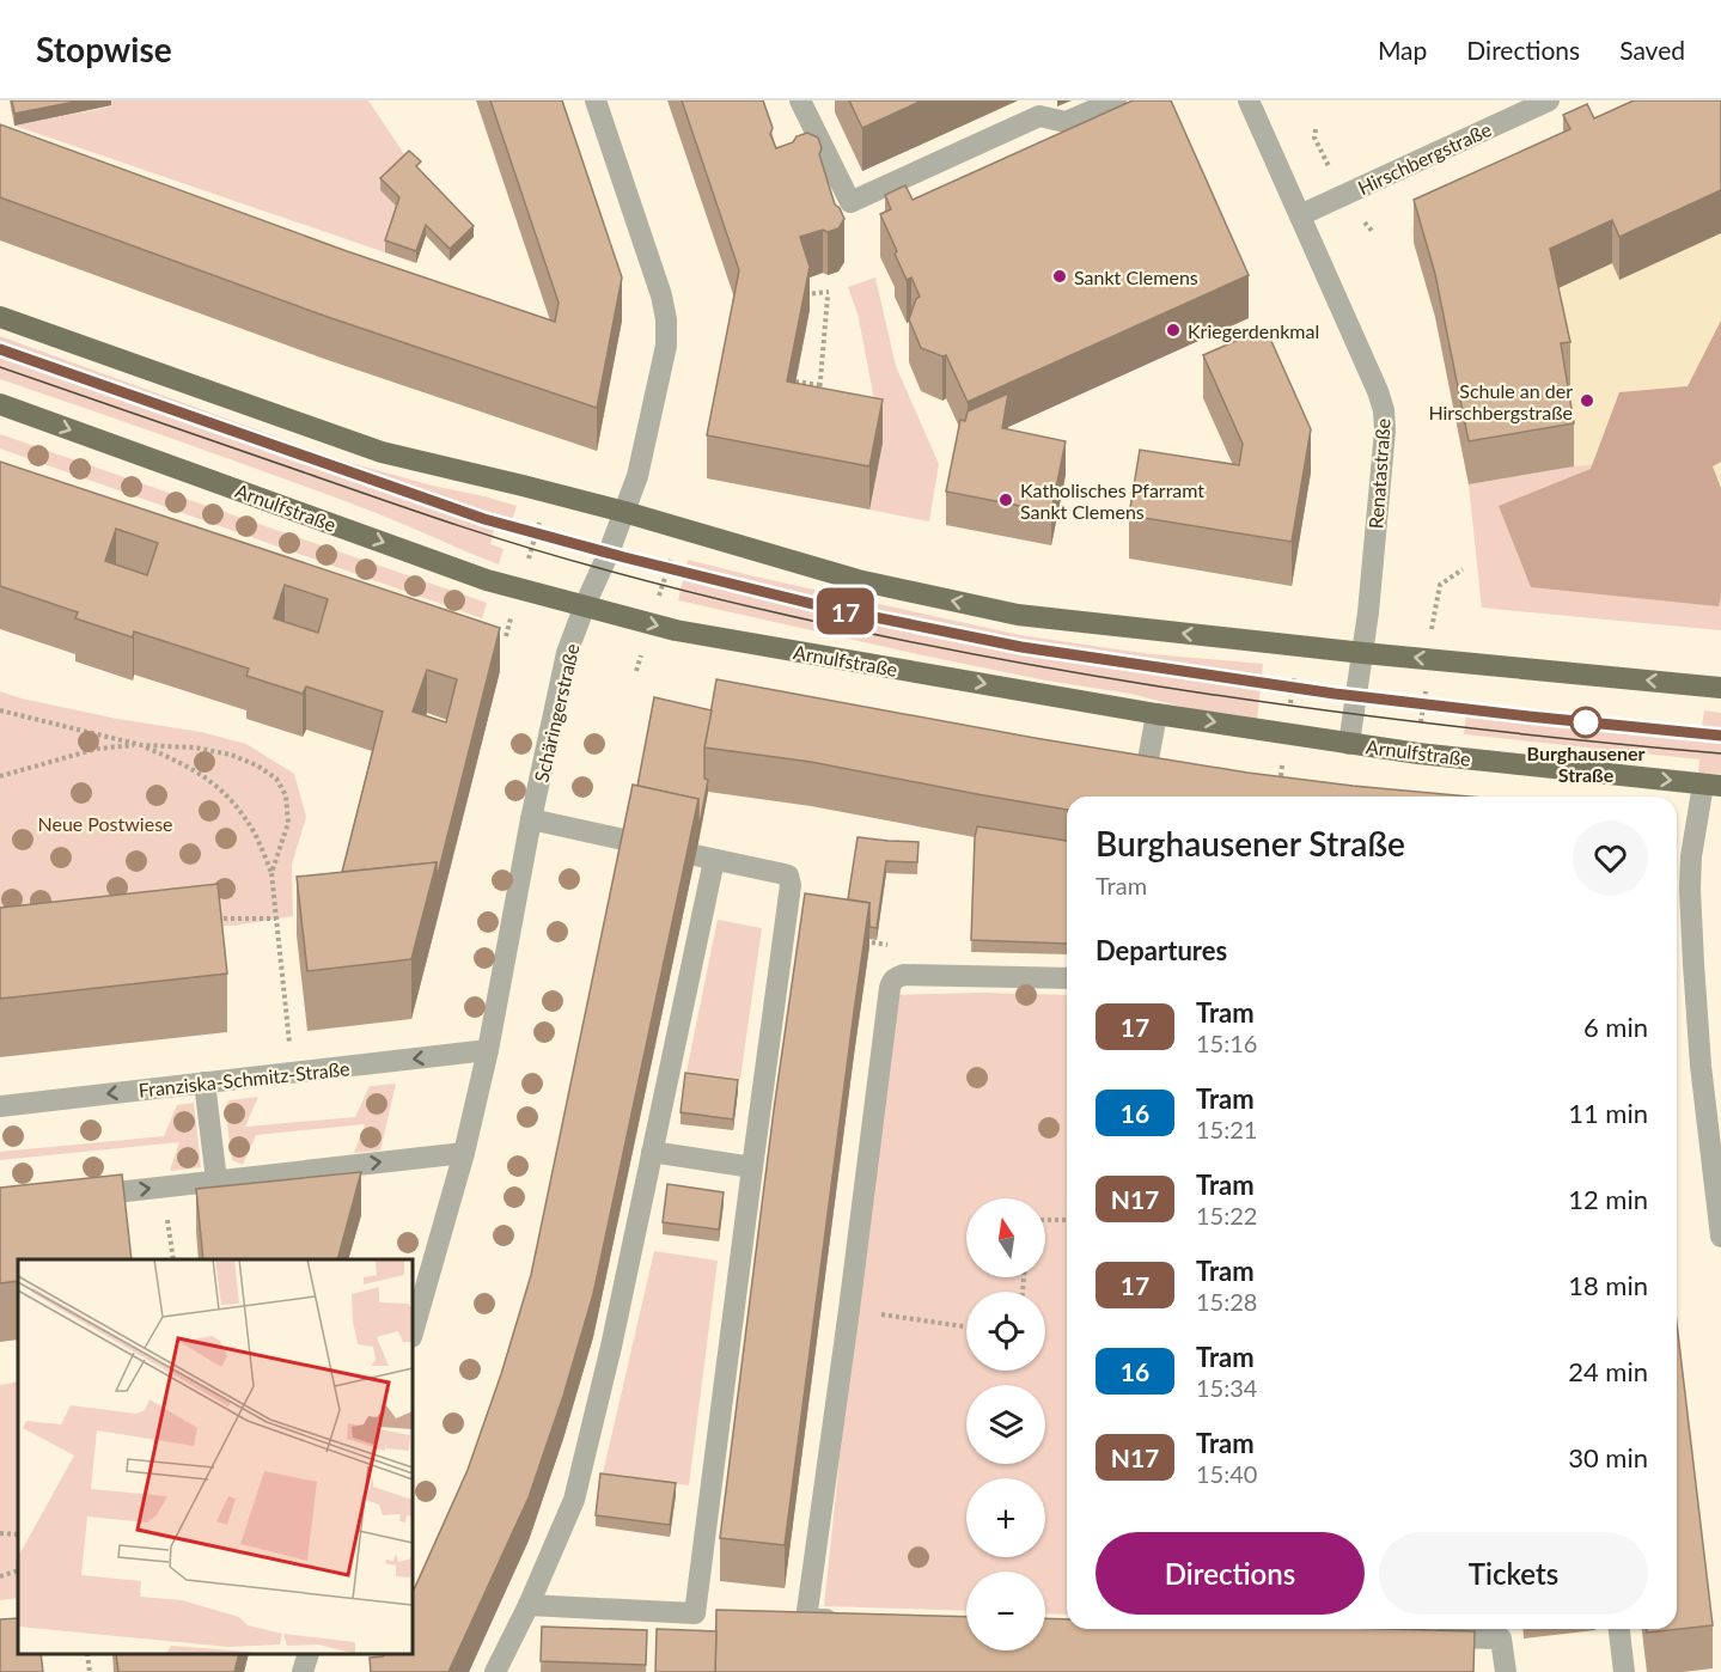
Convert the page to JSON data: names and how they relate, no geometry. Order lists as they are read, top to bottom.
{
  "streets": {
    "main road": ["Arnulfstraße"],
    "street": [
      "Hirschbergstraße",
      "Renatastraße",
      "Schäringerstraße",
      "Franziska-Schmitz-Straße"
    ]
  },
  "crossings": [
    ["Hirschbergstraße", "Renatastraße"],
    ["Renatastraße", "Arnulfstraße"],
    ["Arnulfstraße", "Schäringerstraße"],
    ["Schäringerstraße", "Franziska-Schmitz-Straße"]
  ],
  "parks": ["Neue Postwiese"],
  "places": [
    "Sankt Clemens",
    "Kriegerdenkmal",
    "Schule an der Hirschbergstraße",
    "Katholisches Pfarramt Sankt Clemens",
    "Burghausener Straße"
  ],
  "lines": ["tram line 17"],
  "north": "top",
  "page": {
    "header": "Stopwise",
    "nav": ["Map", "Directions", "Saved"],
    "on_map": "17",
    "heading": [
      ["Burghausener Straße", "Tram"],
      "Departures"
    ],
    "list": [
      {
        "mark": "17",
        "name": "Tram",
        "note": "15:16",
        "value": "6 min"
      },
      {
        "mark": "16",
        "name": "Tram",
        "note": "15:21",
        "value": "11 min"
      },
      {
        "mark": "N17",
        "name": "Tram",
        "note": "15:22",
        "value": "12 min"
      },
      {
        "mark": "17",
        "name": "Tram",
        "note": "15:28",
        "value": "18 min"
      },
      {
        "mark": "16",
        "name": "Tram",
        "note": "15:34",
        "value": "24 min"
      },
      {
        "mark": "N17",
        "name": "Tram",
        "note": "15:40",
        "value": "30 min"
      }
    ],
    "map_buttons": ["+", "−"],
    "buttons": ["Directions", "Tickets"]
  }
}
